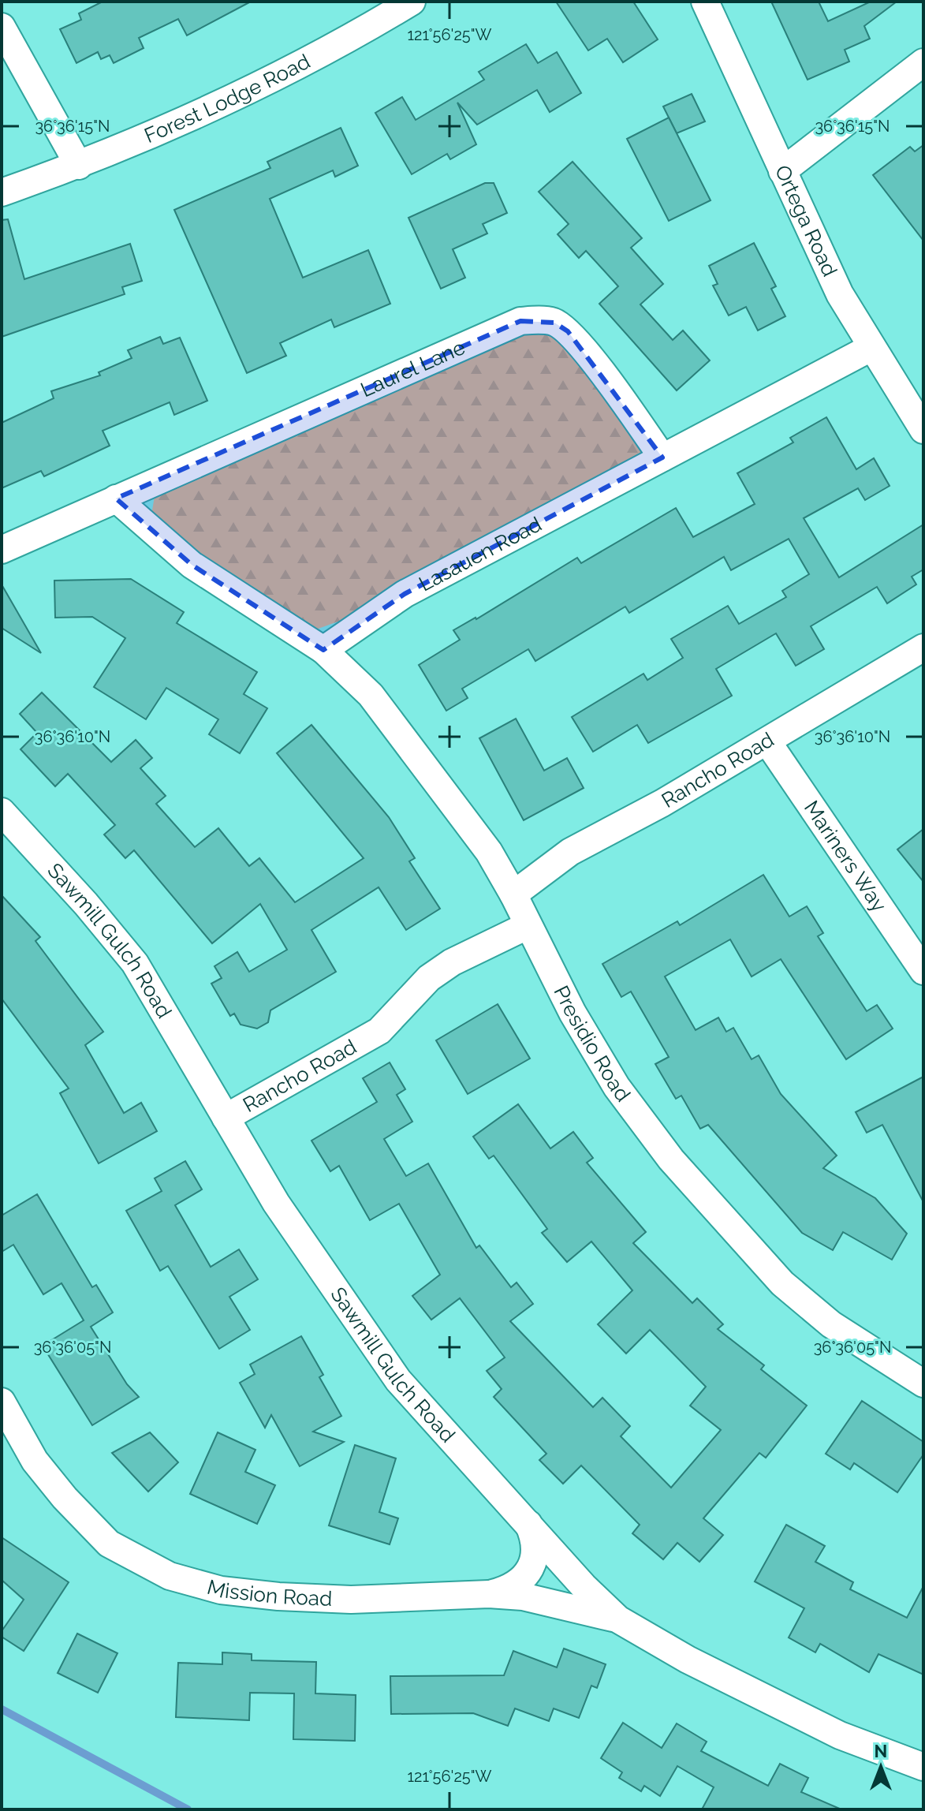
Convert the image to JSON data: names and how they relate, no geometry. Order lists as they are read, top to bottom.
{
  "streets": {
    "street": [
      "Forest Lodge Road",
      "Ortega Road",
      "Laurel Lane",
      "Lasauen Road",
      "Rancho Road",
      "Mariners Way",
      "Sawmill Gulch Road",
      "Presidio Road",
      "Mission Road"
    ]
  },
  "crossings": [
    ["Ortega Road", "Lasauen Road"],
    ["Laurel Lane", "Lasauen Road"],
    ["Lasauen Road", "Presidio Road"],
    ["Rancho Road", "Mariners Way"],
    ["Rancho Road", "Sawmill Gulch Road"],
    ["Rancho Road", "Presidio Road"],
    ["Sawmill Gulch Road", "Mission Road"]
  ],
  "north": "top",
  "coordinates": [
    "121°56'25\"W",
    "36°36'15\"N",
    "36°36'10\"N",
    "36°36'05\"N"
  ]
}
